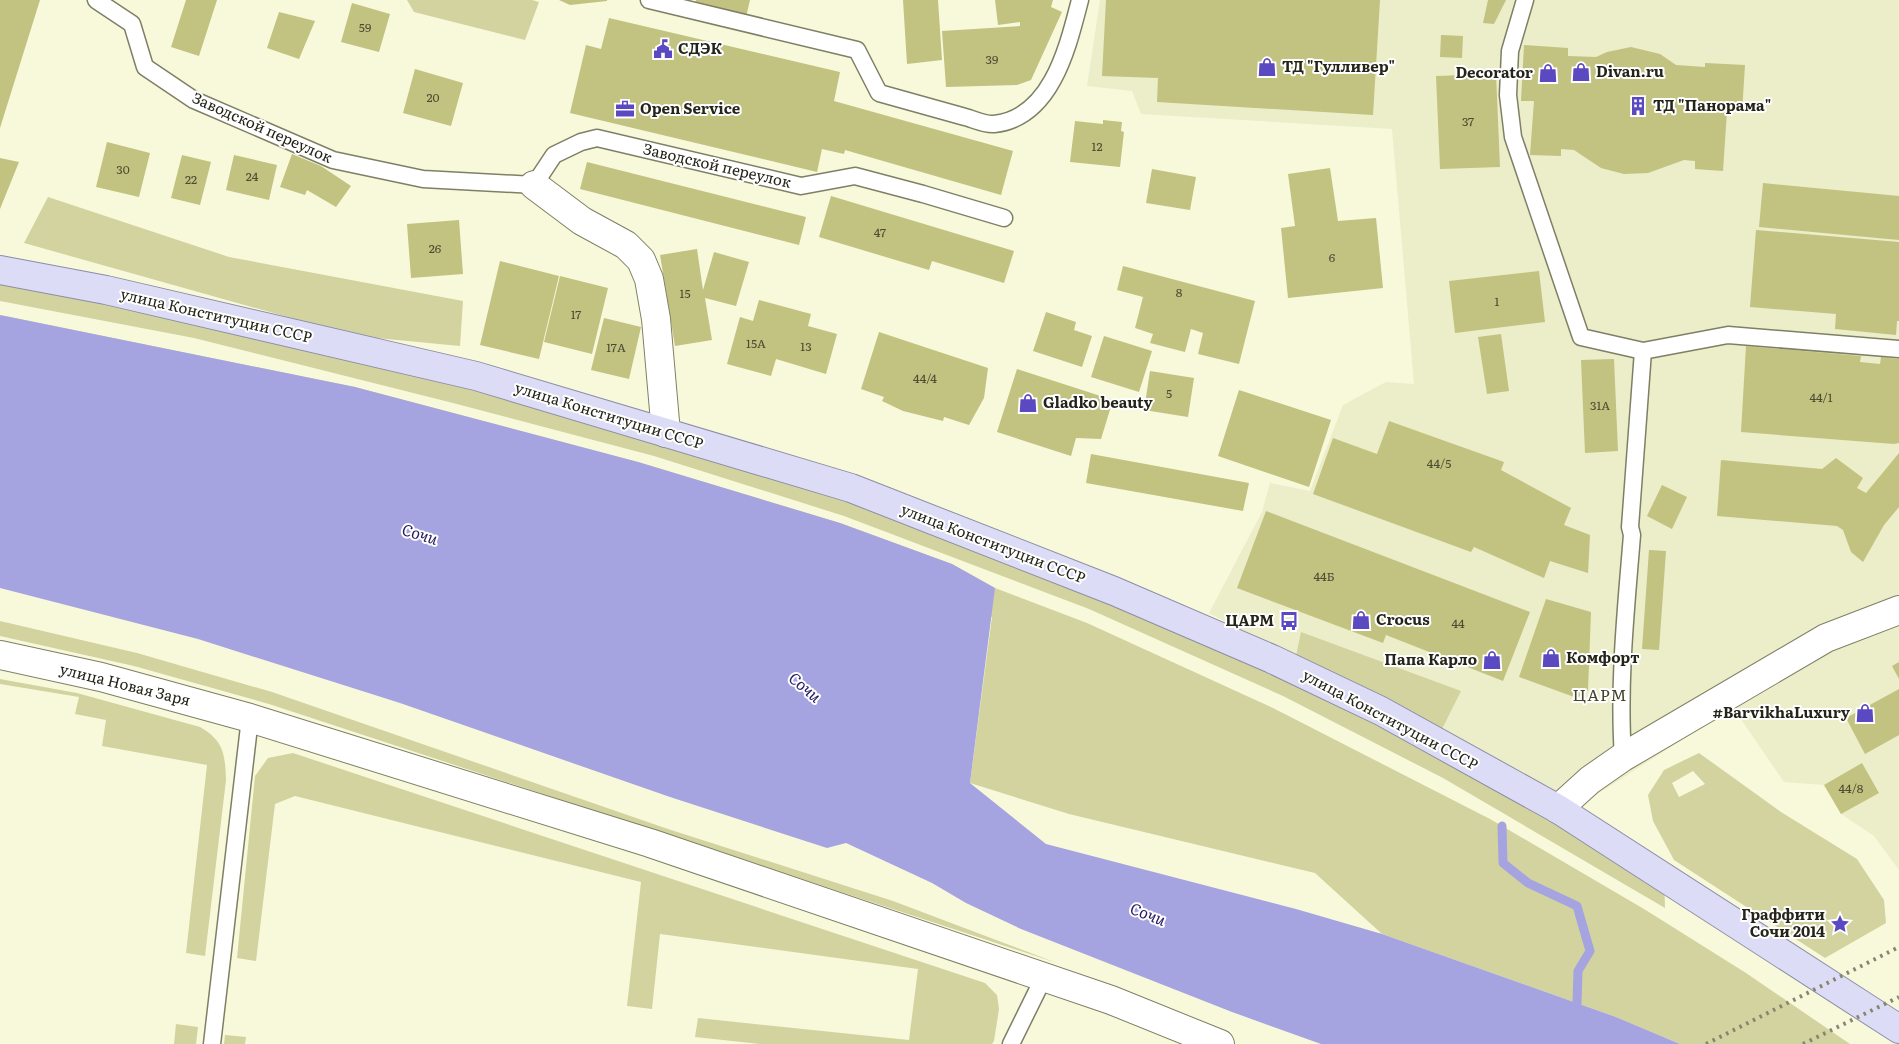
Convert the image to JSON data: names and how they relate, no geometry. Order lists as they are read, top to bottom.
{
  "streets": {
    "main road": ["улица Конституции СССР"],
    "street": ["улица Новая Заря"],
    "lane": ["Заводской переулок"]
  },
  "districts": ["ЦАРМ"],
  "water": ["Сочи"],
  "places": {
    "public building": ["СДЭК"],
    "shop": [
      "ТД \"Гулливер\"",
      "Divan.ru",
      "Decorator",
      "Gladko beauty",
      "Crocus",
      "Комфорт",
      "Папа Карло",
      "#BarvikhaLuxury"
    ],
    "building": ["ТД \"Панорама\""],
    "office": ["Open Service"],
    "bus stop": ["ЦАРМ"],
    "place": ["Граффити Сочи 2014"]
  },
  "house_numbers": [
    "59",
    "39",
    "20",
    "37",
    "12",
    "30",
    "24",
    "22",
    "47",
    "26",
    "6",
    "8",
    "15",
    "1",
    "17",
    "15А",
    "13",
    "17А",
    "44/4",
    "5",
    "44/1",
    "31А",
    "44/5",
    "44Б",
    "44",
    "44/8"
  ]
}
